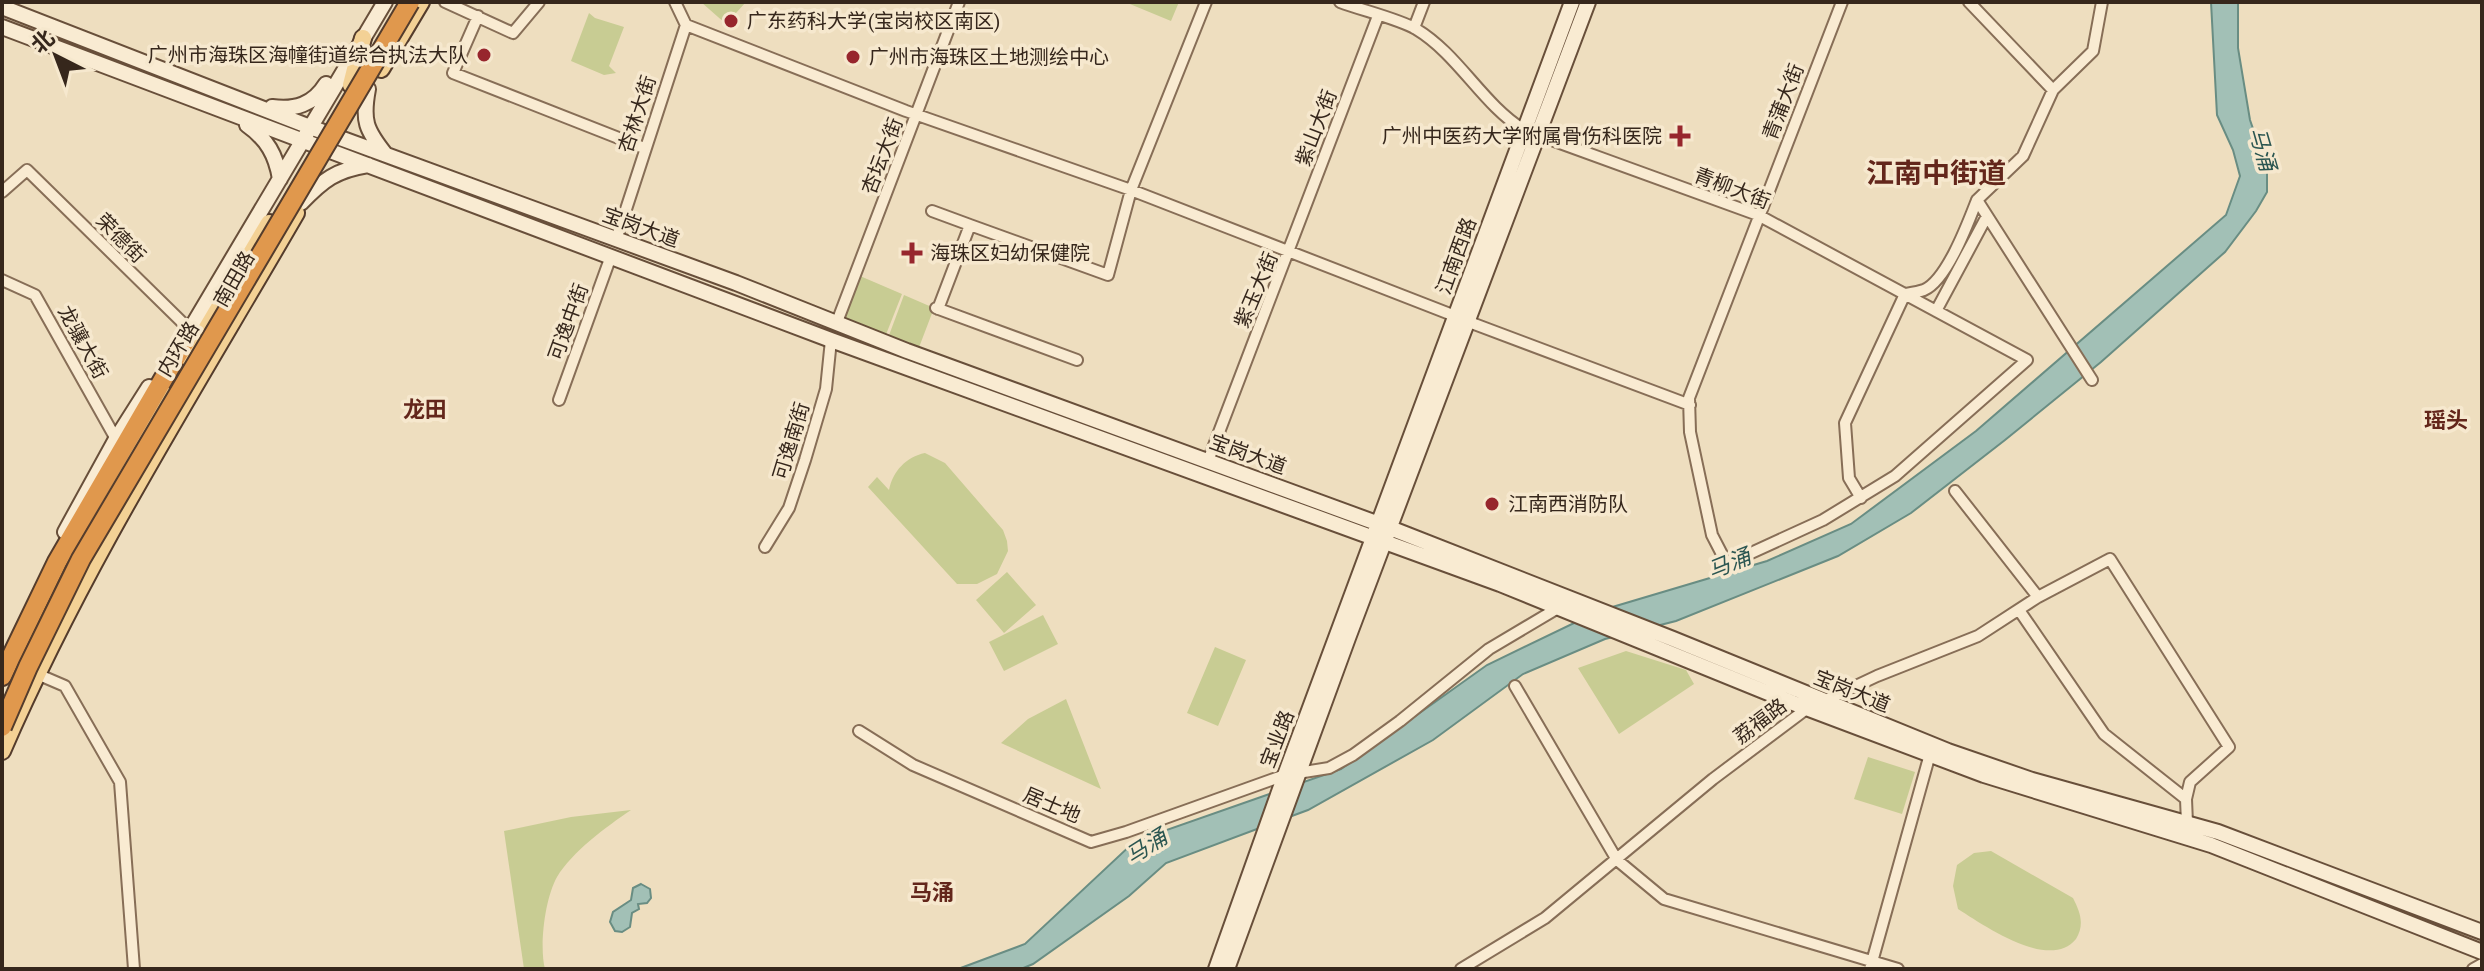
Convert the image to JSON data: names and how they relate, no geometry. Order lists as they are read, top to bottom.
{
  "streets": {
    "highway": ["内环路"],
    "main road": [
      "宝岗大道",
      "江南西路",
      "南田路",
      "宝业路"
    ],
    "street": [
      "青蒲大街",
      "杏林大街",
      "紫山大街",
      "杏坛大街",
      "青柳大街",
      "荣德街",
      "紫玉大街",
      "可逸中街",
      "龙骧大街",
      "可逸南街",
      "荔福路",
      "居士地"
    ]
  },
  "crossings": [
    ["青蒲大街", "青柳大街"],
    ["青蒲大街", "紫玉大街"],
    ["杏林大街", "宝岗大道"],
    ["紫山大街", "紫玉大街"],
    ["杏坛大街", "宝岗大道"],
    ["青柳大街", "江南西路"],
    ["宝岗大道", "江南西路"],
    ["宝岗大道", "南田路"],
    ["宝岗大道", "紫玉大街"],
    ["宝岗大道", "可逸中街"],
    ["宝岗大道", "可逸南街"],
    ["宝岗大道", "荔福路"],
    ["宝岗大道", "宝业路"],
    ["宝岗大道", "居士地"],
    ["江南西路", "紫玉大街"],
    ["江南西路", "宝业路"],
    ["南田路", "内环路"],
    ["宝业路", "居士地"]
  ],
  "districts": [
    "江南中街道",
    "龙田",
    "瑶头",
    "马涌"
  ],
  "water": ["马涌"],
  "places": {
    "other": [
      "广东药科大学(宝岗校区南区)",
      "广州市海珠区海幢街道综合执法大队",
      "广州市海珠区土地测绘中心",
      "江南西消防队"
    ],
    "health": ["广州中医药大学附属骨伤科医院", "海珠区妇幼保健院"]
  },
  "north": "top left"
}
